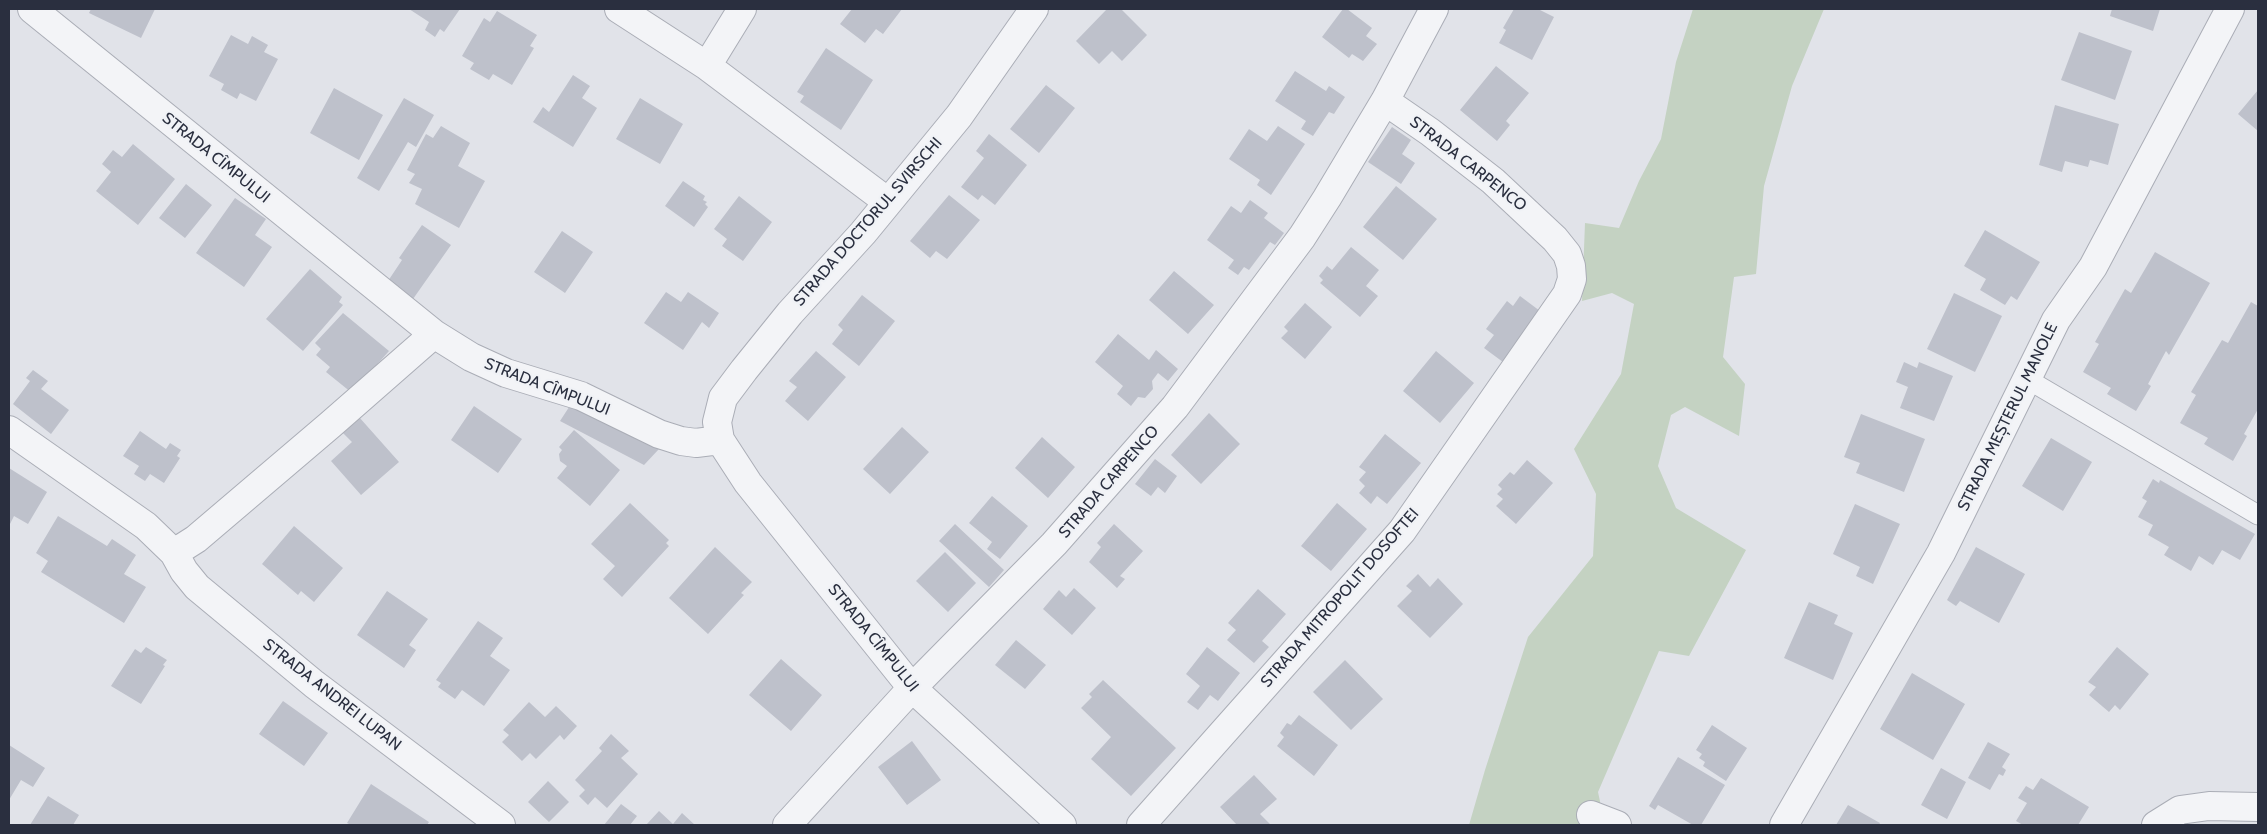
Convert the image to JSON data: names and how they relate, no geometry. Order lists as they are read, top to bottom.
{
  "streets": {
    "street": [
      "STRADA CÎMPULUI",
      "STRADA CARPENCO",
      "STRADA DOCTORUL SVIRSCHI",
      "STRADA MEȘTERUL MANOLE",
      "STRADA MITROPOLIT DOSOFTEI",
      "STRADA ANDREI LUPAN"
    ]
  },
  "crossings": [
    ["STRADA CÎMPULUI", "STRADA CARPENCO"],
    ["STRADA CÎMPULUI", "STRADA DOCTORUL SVIRSCHI"],
    ["STRADA CARPENCO", "STRADA MITROPOLIT DOSOFTEI"]
  ]
}
